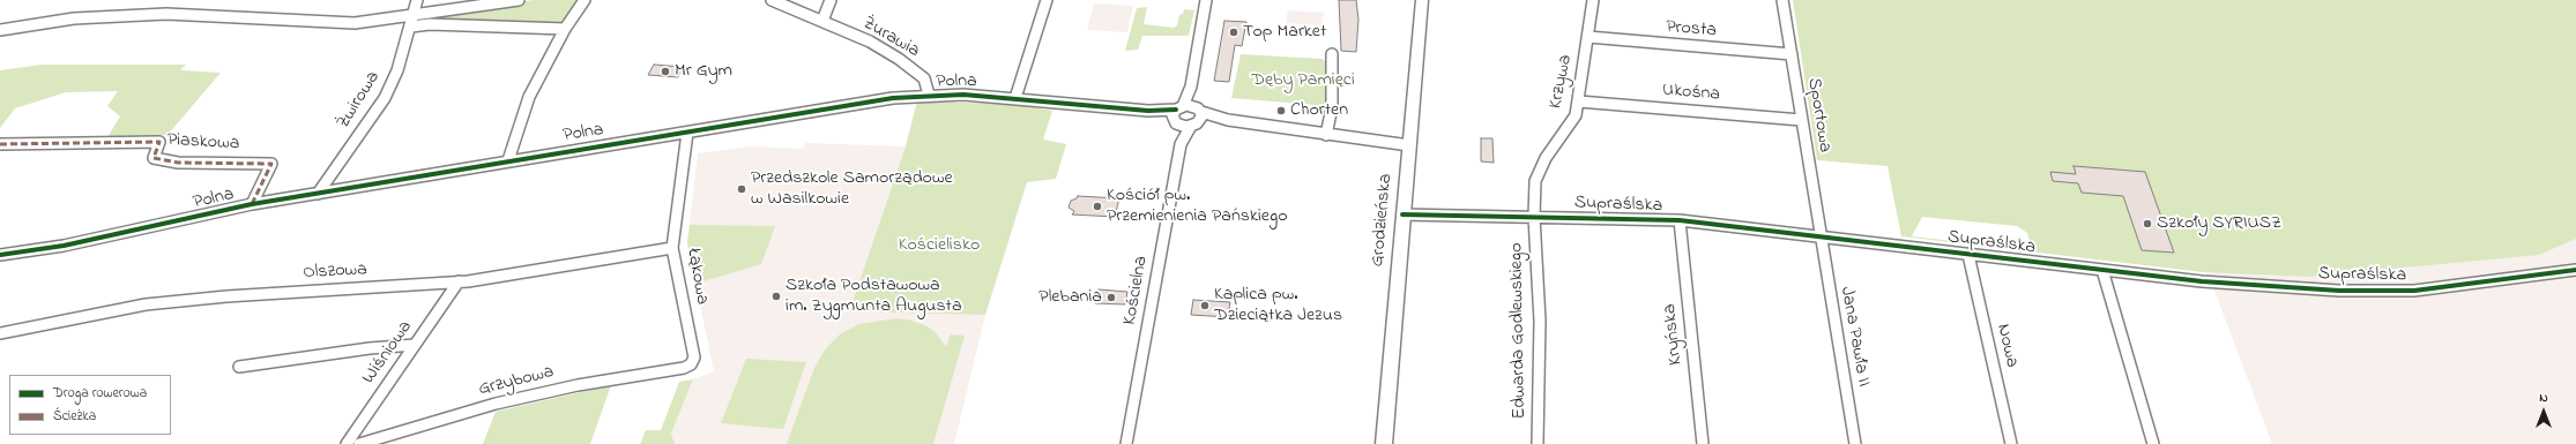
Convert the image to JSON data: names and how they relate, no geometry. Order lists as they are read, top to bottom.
{
  "streets": {
    "main road": ["Grodzieńska"],
    "street": [
      "Prosta",
      "Żurawia",
      "Polna",
      "Krzywa",
      "Ukośna",
      "Żwirowa",
      "Sportowa",
      "Piaskowa",
      "Supraślska",
      "Olszowa",
      "Łąkowa",
      "Kościelna",
      "Edwarda Godlewskiego",
      "Kryńska",
      "Jana Pawła II",
      "Nowa",
      "Wiśniowa",
      "Grzybowa"
    ]
  },
  "crossings": [
    ["Prosta", "Krzywa"],
    ["Prosta", "Sportowa"],
    ["Żurawia", "Polna"],
    ["Polna", "Żwirowa"],
    ["Polna", "Piaskowa"],
    ["Polna", "Łąkowa"],
    ["Polna", "Kościelna"],
    ["Krzywa", "Ukośna"],
    ["Krzywa", "Supraślska"],
    ["Krzywa", "Edwarda Godlewskiego"],
    ["Ukośna", "Sportowa"],
    ["Sportowa", "Supraślska"],
    ["Sportowa", "Jana Pawła II"],
    ["Supraślska", "Grodzieńska"],
    ["Supraślska", "Edwarda Godlewskiego"],
    ["Supraślska", "Kryńska"],
    ["Supraślska", "Jana Pawła II"],
    ["Supraślska", "Nowa"],
    ["Olszowa", "Łąkowa"],
    ["Olszowa", "Wiśniowa"],
    ["Łąkowa", "Grzybowa"]
  ],
  "parks": ["Dęby Pamięci", "Kościelisko"],
  "places": [
    "Top Market",
    "Mr Gym",
    "Chorten",
    "Przedszkole Samorządowe w Wasilkowie",
    "Kościół pw. Przemienienia Pańskiego",
    "Szkoły SYRIUSZ",
    "Szkoła Podstawowa im. Zygmunta Augusta",
    "Plebania",
    "Kaplica pw. Dzieciątka Jezus"
  ],
  "legend": ["Droga rowerowa", "Ścieżka"],
  "north": "top"
}
